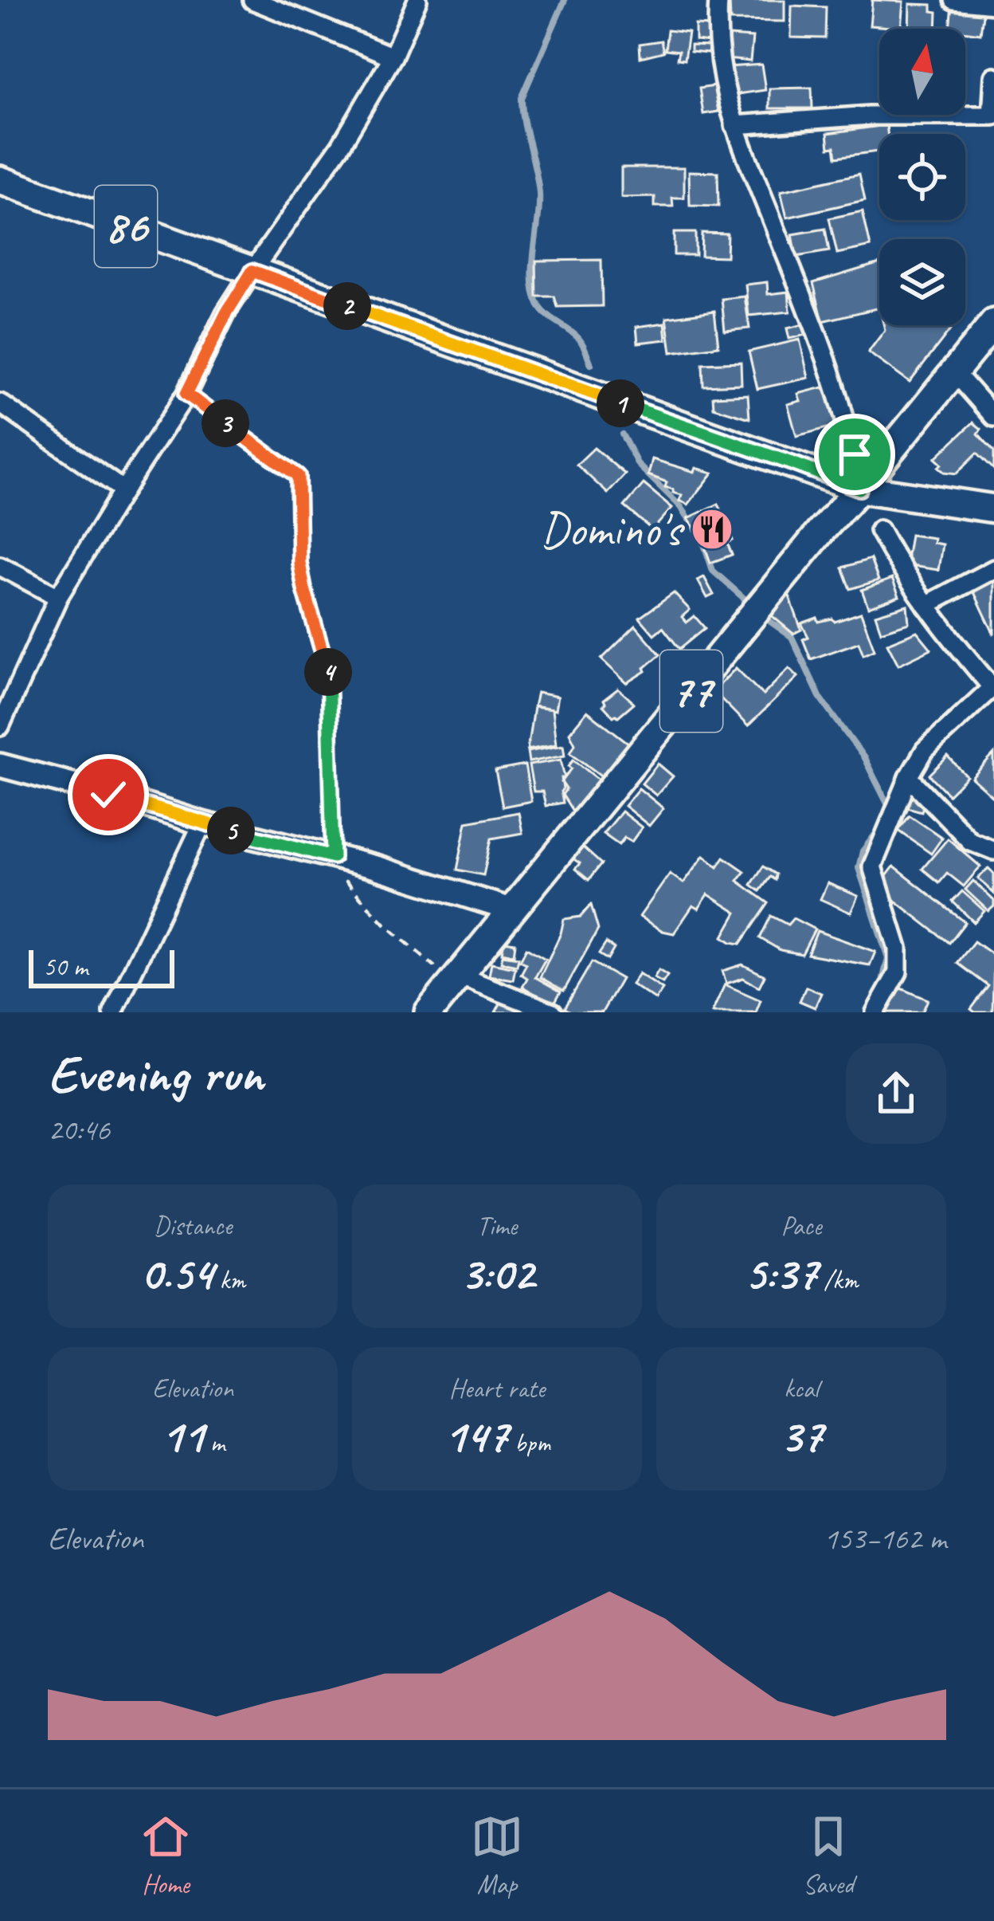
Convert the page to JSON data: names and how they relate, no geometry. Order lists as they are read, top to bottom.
{
  "streets": {
    "main road": ["86", "77"]
  },
  "crossings": [
    ["86", "77"]
  ],
  "places": {
    "restaurant": ["Domino's"]
  },
  "scale_bar": "50 m",
  "north": "top",
  "page": {
    "pins": [
      "2",
      "1",
      "3",
      "4",
      "5"
    ],
    "scale": "50 m",
    "heading": ["Evening run", "20:46"],
    "stats": [
      ["Distance", "0.54 km"],
      ["Time", "3:02"],
      ["Pace", "5:37 /km"],
      ["Elevation", "11 m"],
      ["Heart rate", "147 bpm"],
      ["kcal", "37"]
    ],
    "chart": ["Elevation", "153–162 m"],
    "tabs": ["Home", "Map", "Saved"]
  }
}
